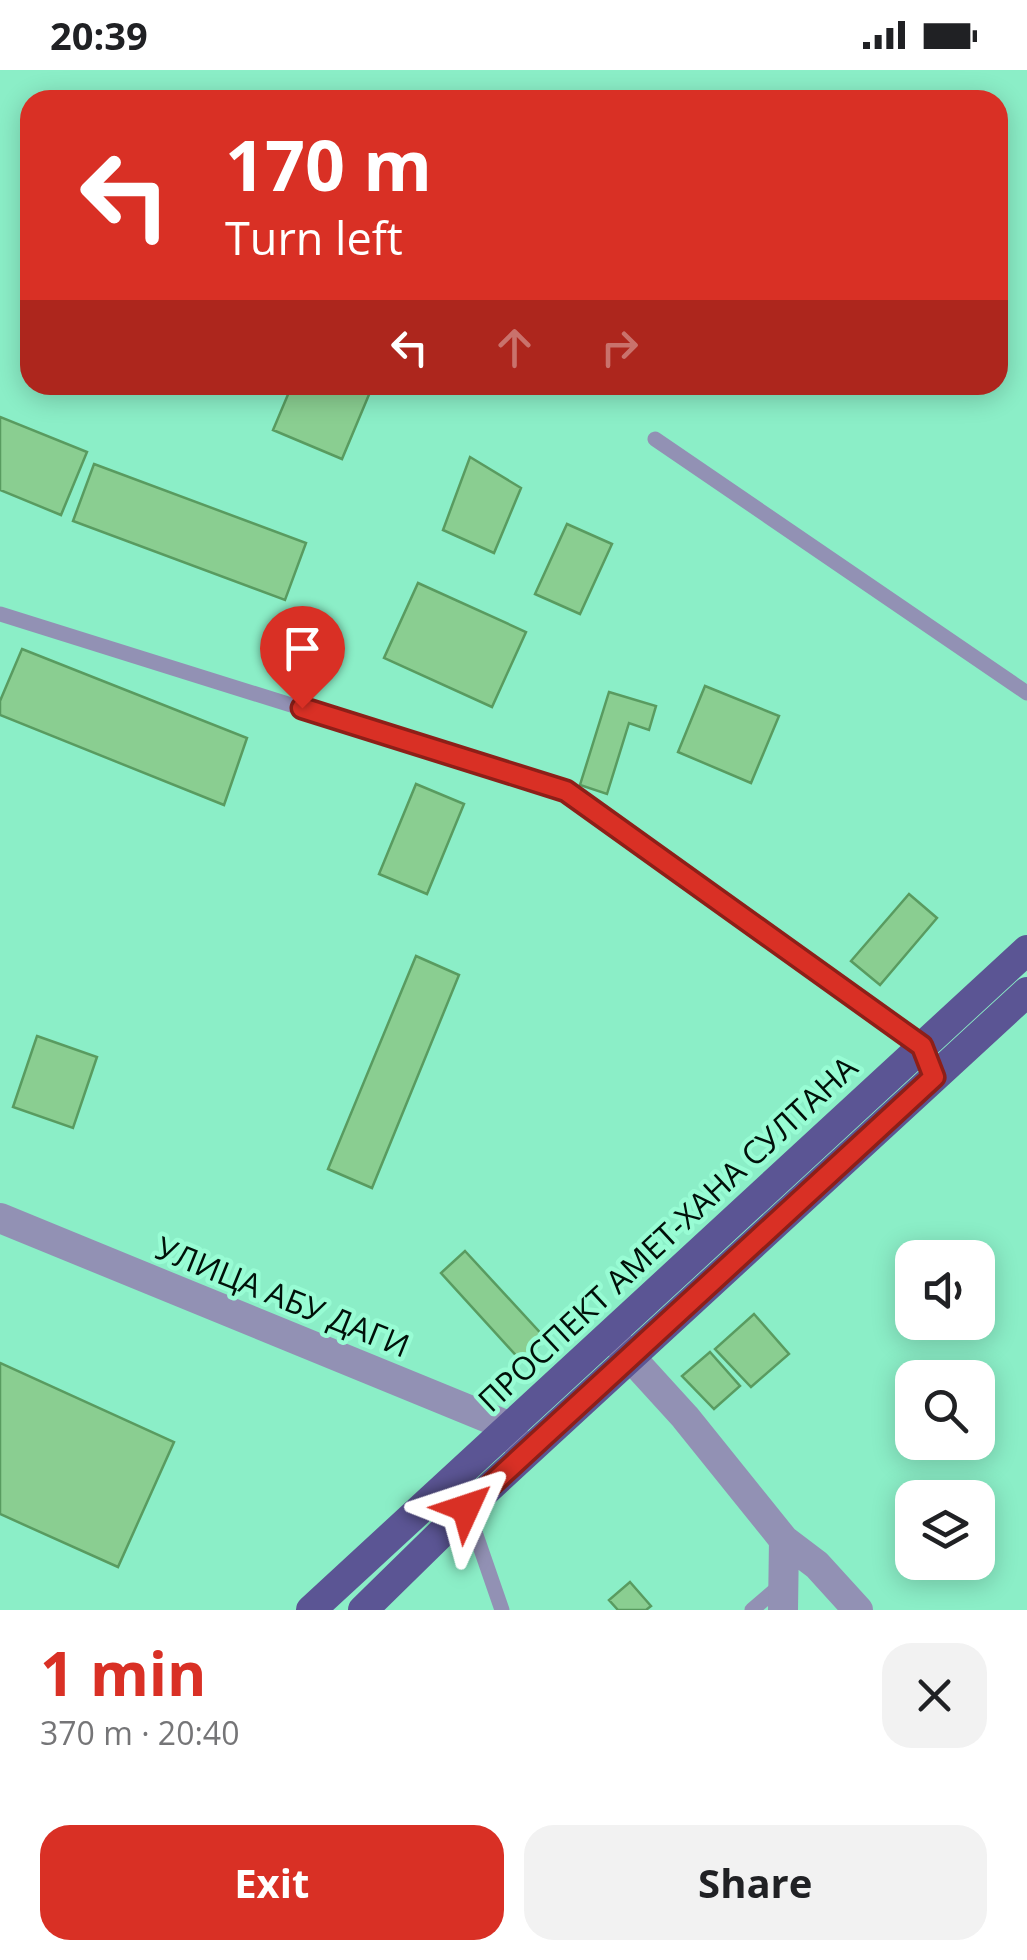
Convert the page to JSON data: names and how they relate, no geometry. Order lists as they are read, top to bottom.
{
  "streets": {
    "main road": ["ПРОСПЕКТ АМЕТ-ХАНА СУЛТАНА"],
    "street": ["УЛИЦА АБУ ДАГИ"]
  },
  "crossings": [
    ["ПРОСПЕКТ АМЕТ-ХАНА СУЛТАНА", "УЛИЦА АБУ ДАГИ"]
  ],
  "page": {
    "status": "20:39",
    "turn": ["170 m", "Turn left"],
    "heading": ["1 min", "370 m · 20:40"],
    "buttons": ["Exit", "Share"]
  }
}
